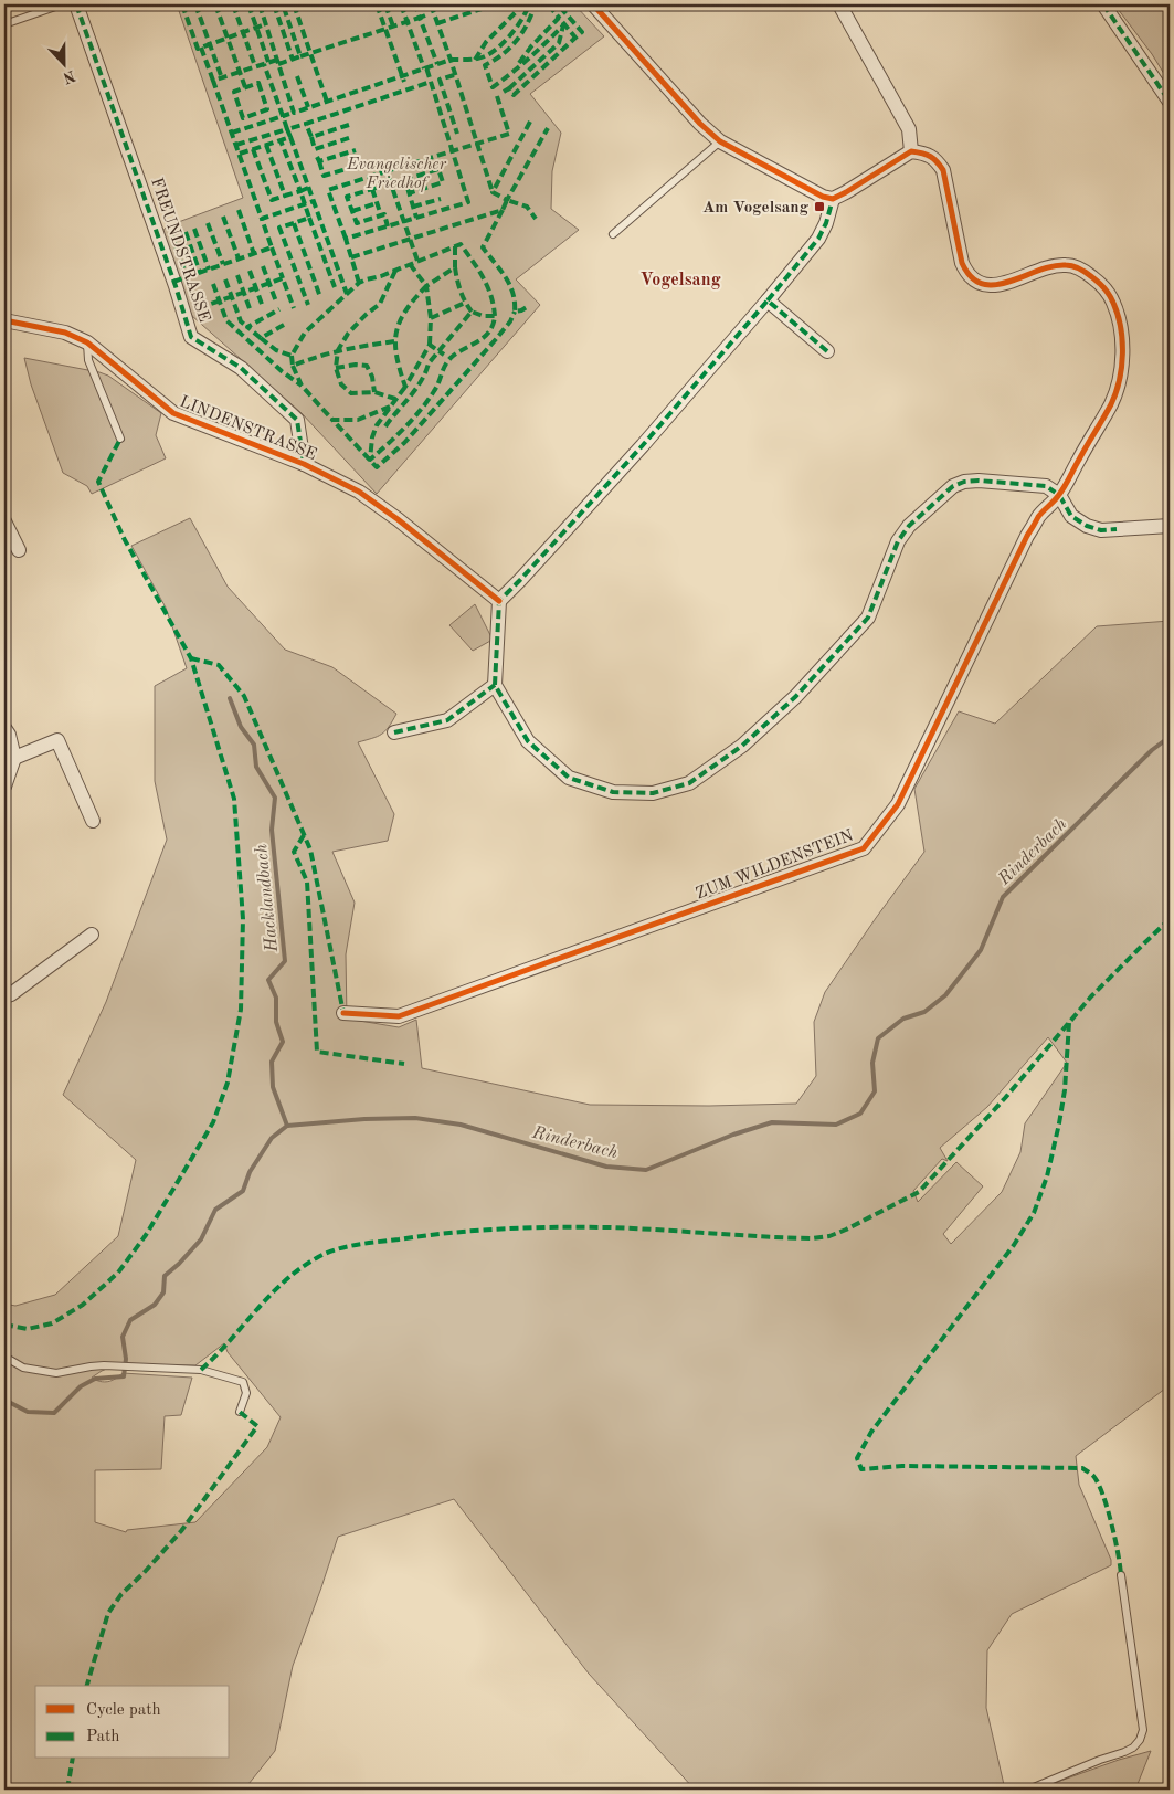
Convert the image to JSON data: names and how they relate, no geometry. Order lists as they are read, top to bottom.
{
  "streets": {
    "street": ["FREUNDSTRASSE", "LINDENSTRASSE", "ZUM WILDENSTEIN"]
  },
  "crossings": [
    ["FREUNDSTRASSE", "LINDENSTRASSE"]
  ],
  "districts": ["Vogelsang"],
  "water": ["Rinderbach", "Hacklandbach"],
  "parks": ["Evangelischer Friedhof"],
  "places": {
    "transit": ["Am Vogelsang"]
  },
  "legend": ["Cycle path", "Path"],
  "north": "bottom"
}
